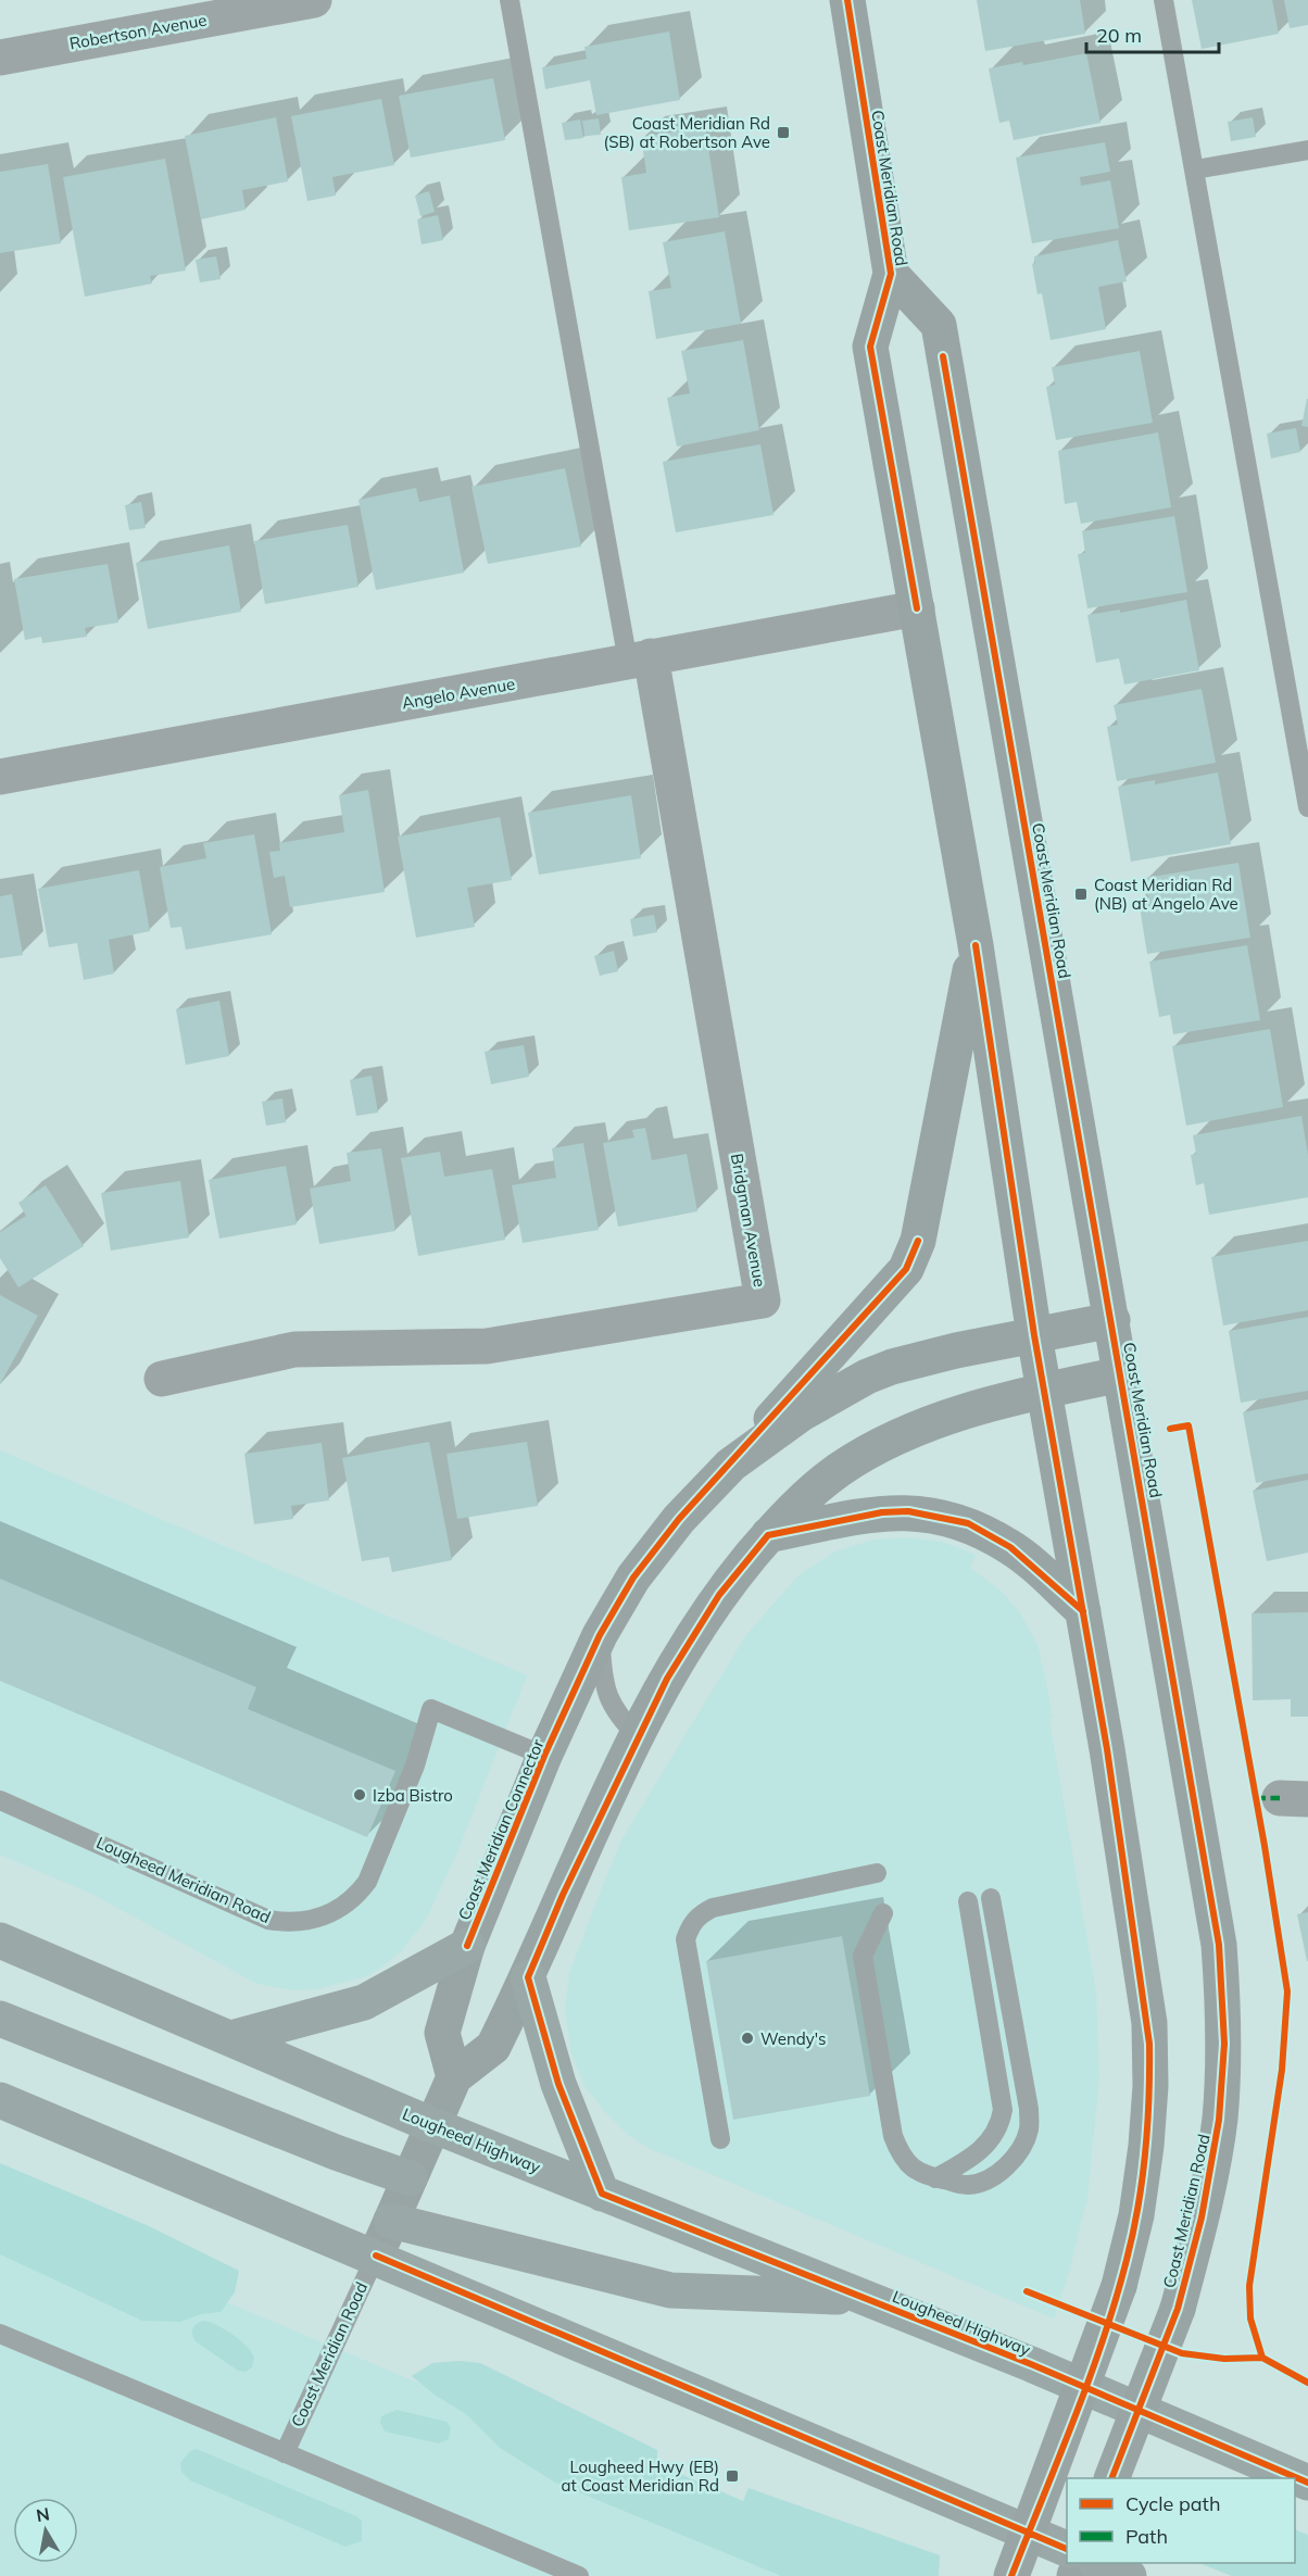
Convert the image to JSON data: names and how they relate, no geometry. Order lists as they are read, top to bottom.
{
  "streets": {
    "main road": ["Coast Meridian Road", "Coast Meridian Connector", "Lougheed Highway"],
    "street": ["Robertson Avenue", "Angelo Avenue", "Bridgman Avenue"],
    "lane": ["Lougheed Meridian Road"]
  },
  "crossings": [
    ["Coast Meridian Road", "Angelo Avenue"],
    ["Coast Meridian Road", "Coast Meridian Connector"],
    ["Angelo Avenue", "Bridgman Avenue"],
    ["Coast Meridian Connector", "Lougheed Meridian Road"]
  ],
  "places": {
    "transit": ["Coast Meridian Rd (SB) at Robertson Ave", "Coast Meridian Rd (NB) at Angelo Ave", "Lougheed Hwy (EB) at Coast Meridian Rd"],
    "other": ["Izba Bistro", "Wendy's"]
  },
  "legend": ["Cycle path", "Path"],
  "scale_bar": "20 m",
  "north": "top"
}
